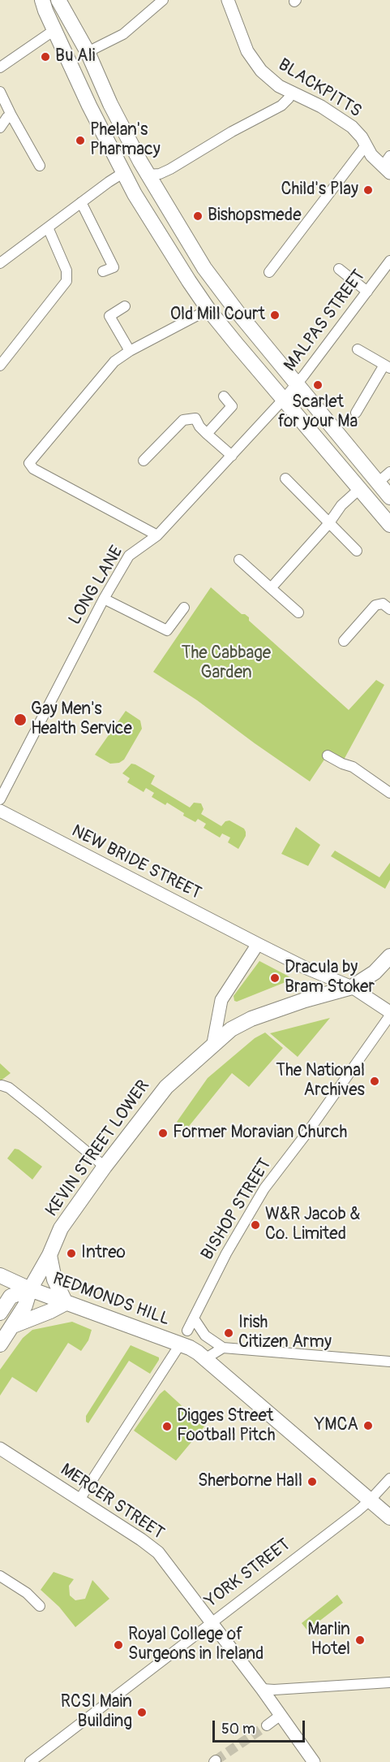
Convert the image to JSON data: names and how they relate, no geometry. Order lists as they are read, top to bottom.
{
  "streets": {
    "main road": ["KEVIN STREET LOWER", "REDMONDS HILL"],
    "street": [
      "BLACKPITTS",
      "MALPAS STREET",
      "LONG LANE",
      "NEW BRIDE STREET",
      "BISHOP STREET",
      "MERCER STREET",
      "YORK STREET"
    ]
  },
  "crossings": [
    ["MALPAS STREET", "LONG LANE"],
    ["NEW BRIDE STREET", "KEVIN STREET LOWER"],
    ["NEW BRIDE STREET", "BISHOP STREET"],
    ["KEVIN STREET LOWER", "REDMONDS HILL"],
    ["REDMONDS HILL", "YORK STREET"],
    ["MERCER STREET", "YORK STREET"]
  ],
  "parks": ["The Cabbage Garden"],
  "places": [
    "Bu Ali",
    "Phelan's Pharmacy",
    "Child's Play",
    "Bishopsmede",
    "Old Mill Court",
    "Scarlet for your Ma",
    "Gay Men's Health Service",
    "Dracula by Bram Stoker",
    "The National Archives",
    "Former Moravian Church",
    "W&R Jacob & Co. Limited",
    "Intreo",
    "Irish Citizen Army",
    "YMCA",
    "Digges Street Football Pitch",
    "Sherborne Hall",
    "Marlin Hotel",
    "Royal College of Surgeons in Ireland",
    "RCSI Main Building"
  ],
  "scale_bar": "50 m"
}
